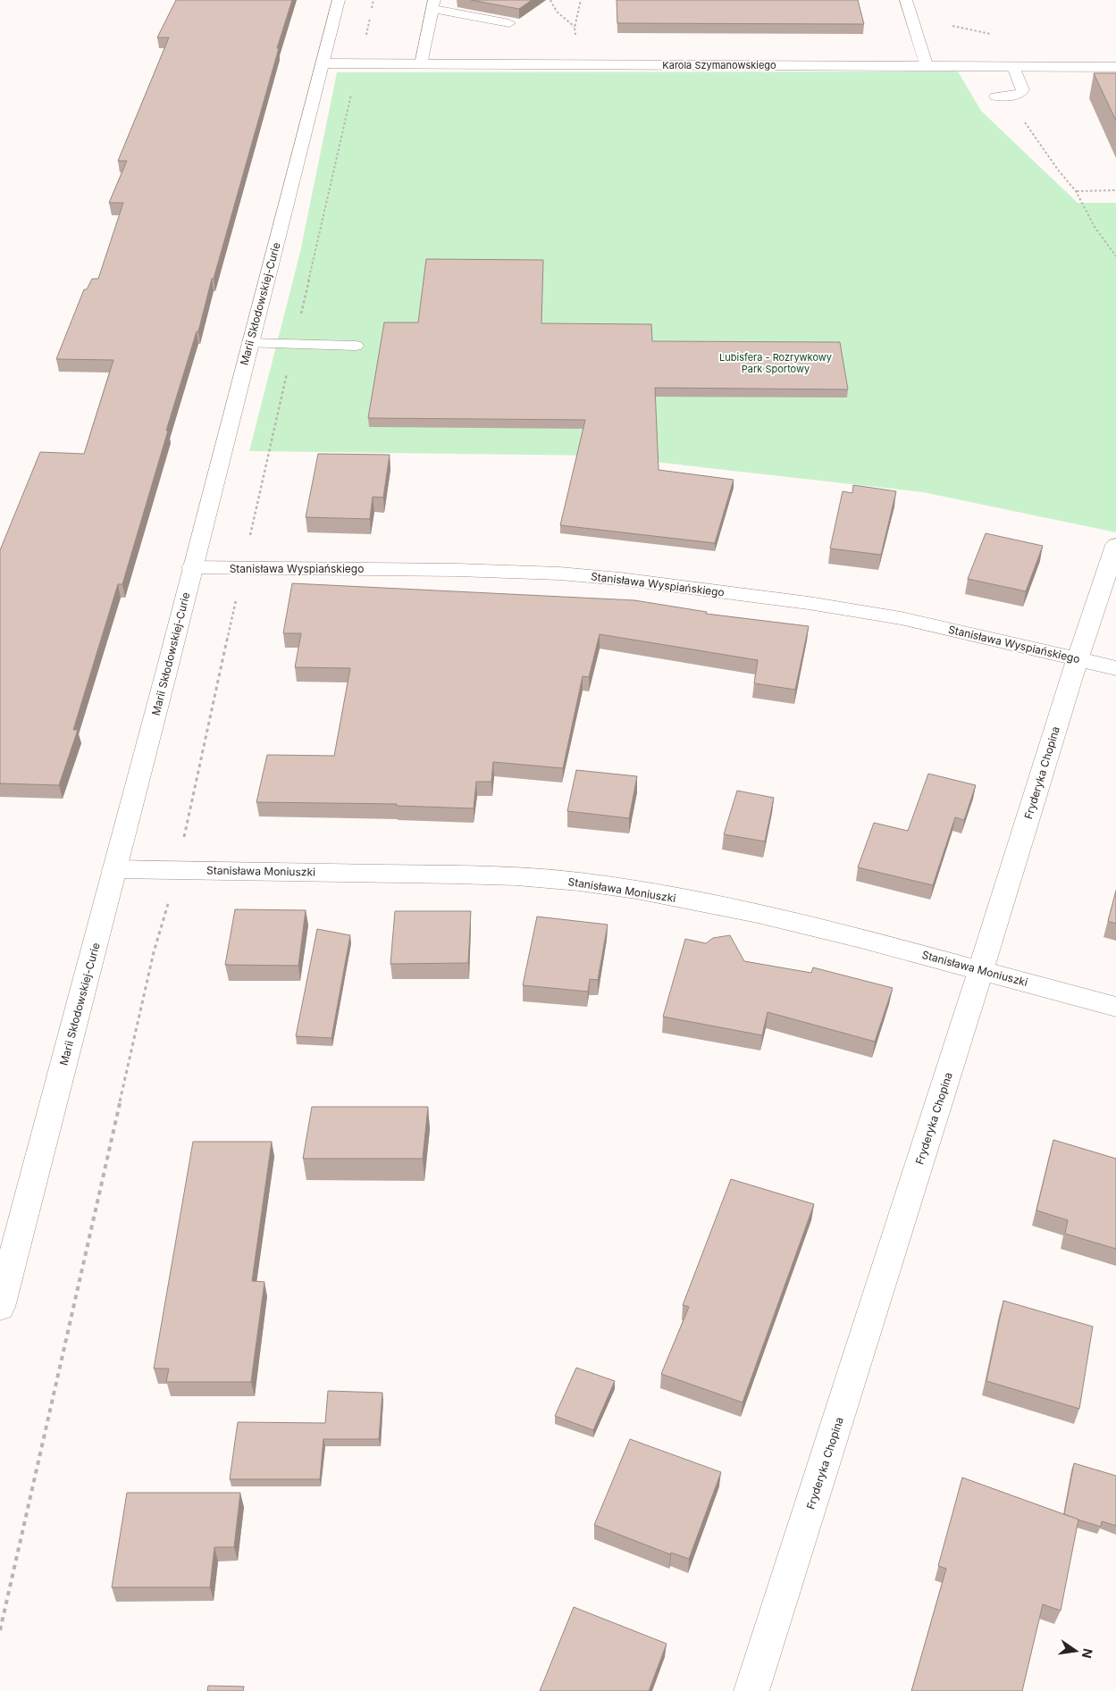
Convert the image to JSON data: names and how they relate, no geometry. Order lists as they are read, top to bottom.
{
  "streets": {
    "street": [
      "Karola Szymanowskiego",
      "Marii Skłodowskiej-Curie",
      "Stanisława Wyspiańskiego",
      "Fryderyka Chopina",
      "Stanisława Moniuszki"
    ]
  },
  "crossings": [
    ["Karola Szymanowskiego", "Marii Skłodowskiej-Curie"],
    ["Marii Skłodowskiej-Curie", "Stanisława Wyspiańskiego"],
    ["Marii Skłodowskiej-Curie", "Stanisława Moniuszki"],
    ["Stanisława Wyspiańskiego", "Fryderyka Chopina"],
    ["Fryderyka Chopina", "Stanisława Moniuszki"]
  ],
  "parks": ["Lubisfera - Rozrywkowy Park Sportowy"],
  "north": "right"
}
